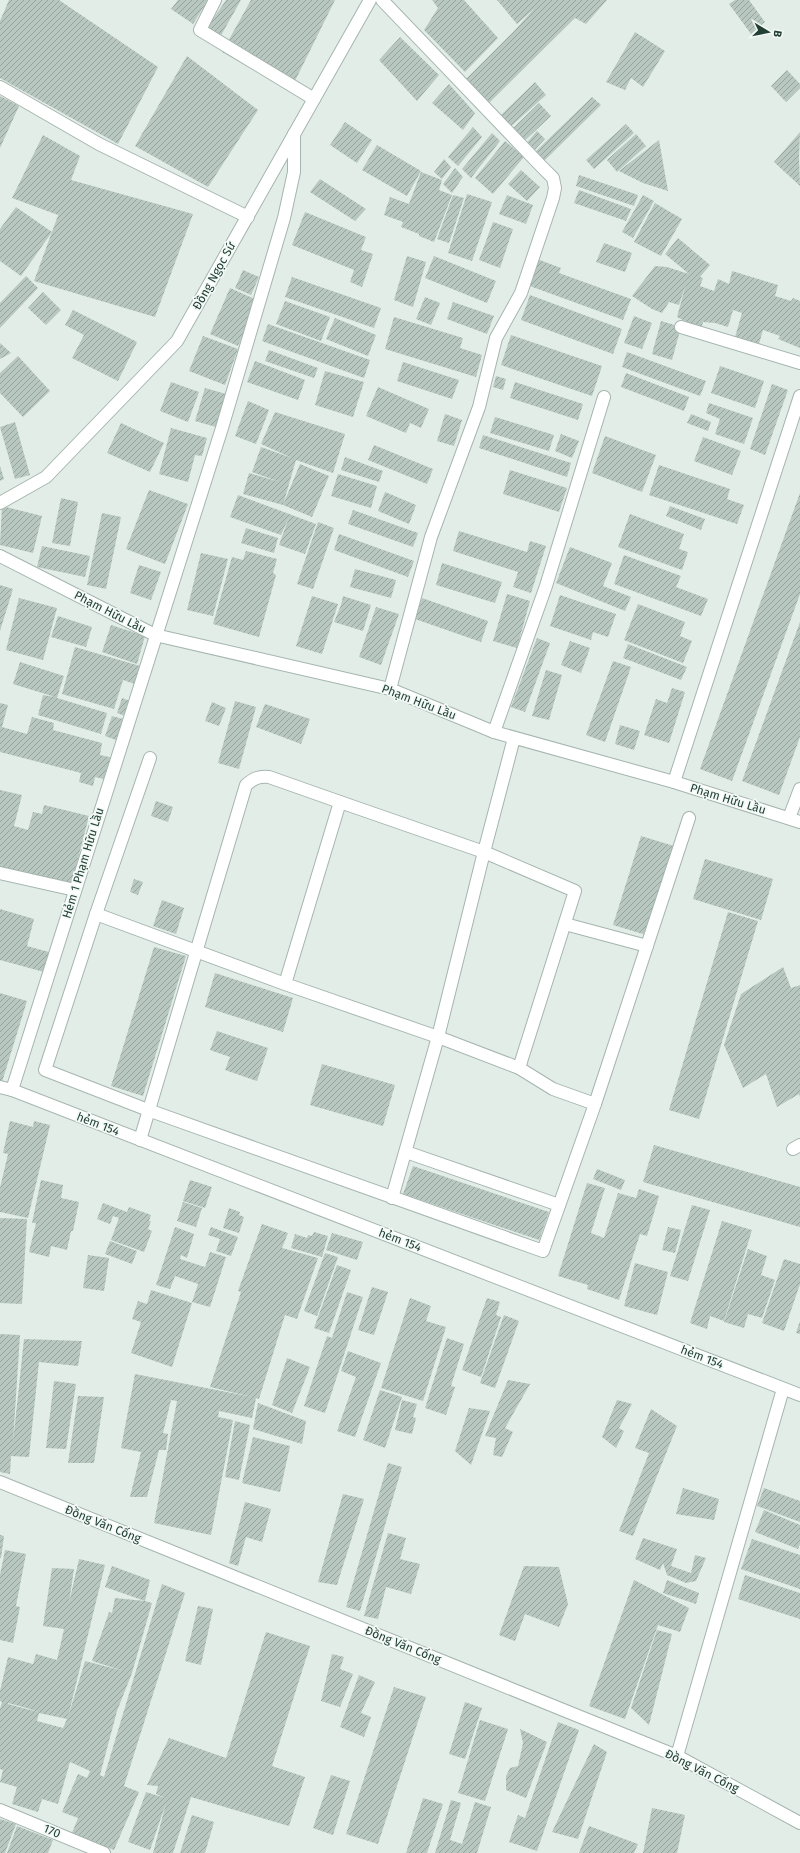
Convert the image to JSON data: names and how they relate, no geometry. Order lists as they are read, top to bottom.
{
  "streets": {
    "street": [
      "Đồng Ngọc Sứ",
      "Phạm Hữu Lầu",
      "Hẻm 1 Phạm Hữu Lầu",
      "hẻm 154",
      "Đồng Văn Cống",
      "170"
    ]
  },
  "crossings": [
    ["Đồng Ngọc Sứ", "Hẻm 1 Phạm Hữu Lầu"],
    ["Phạm Hữu Lầu", "Hẻm 1 Phạm Hữu Lầu"],
    ["Hẻm 1 Phạm Hữu Lầu", "hẻm 154"]
  ],
  "north": "right"
}
